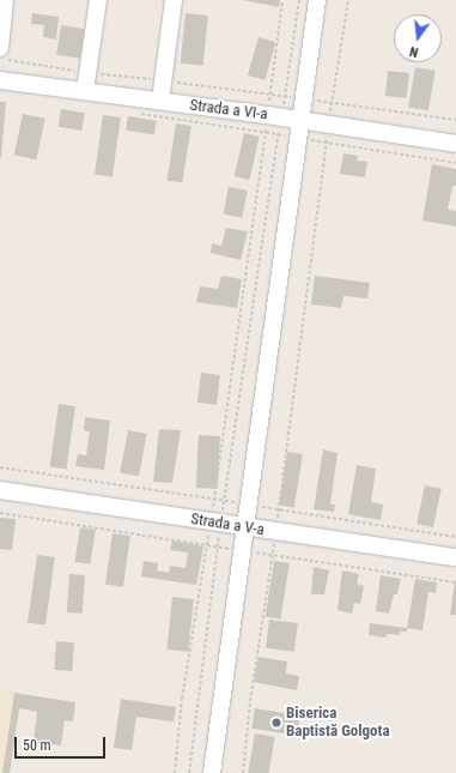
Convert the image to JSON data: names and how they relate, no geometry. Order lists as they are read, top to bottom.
{
  "streets": {
    "street": ["Strada a VI-a", "Strada a V-a"]
  },
  "places": ["Biserica Baptistă Golgota"],
  "scale_bar": "50 m",
  "north": "bottom"
}
